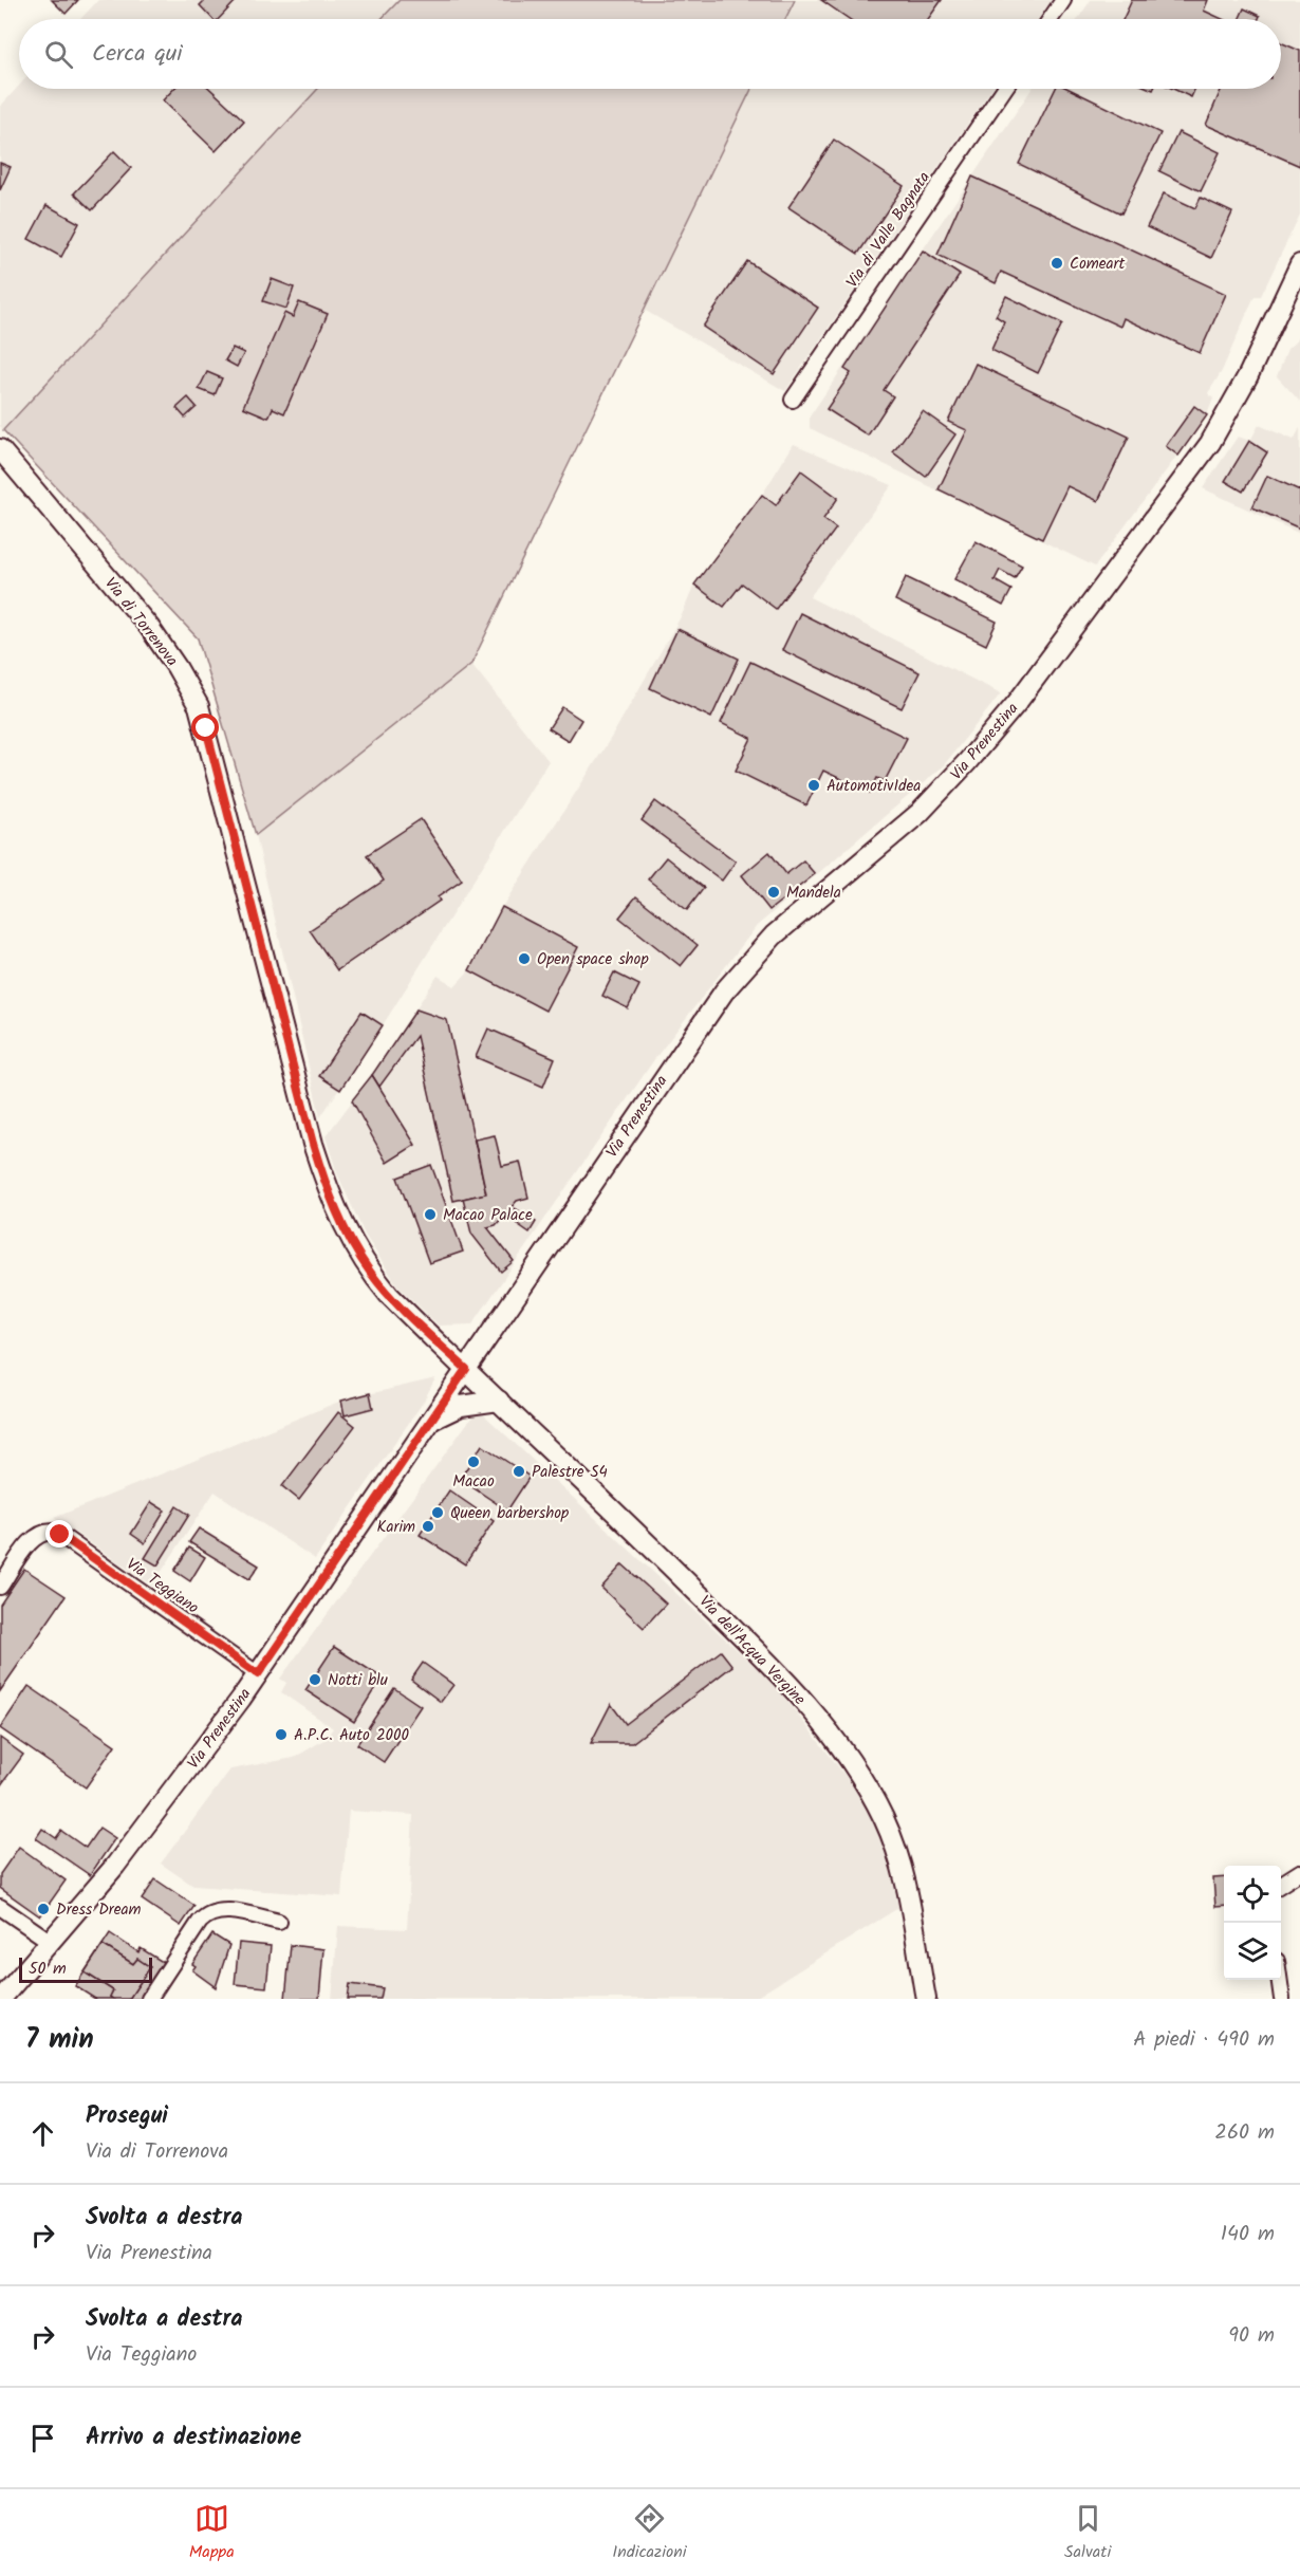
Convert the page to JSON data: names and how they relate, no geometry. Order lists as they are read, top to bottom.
{
  "streets": {
    "main road": ["Via di Torrenova", "Via Prenestina", "Via dell'Acqua Vergine"],
    "street": ["Via di Valle Bagnata", "Via Teggiano"]
  },
  "crossings": [
    ["Via di Torrenova", "Via Prenestina"],
    ["Via di Torrenova", "Via dell'Acqua Vergine"],
    ["Via Prenestina", "Via Teggiano"],
    ["Via Prenestina", "Via dell'Acqua Vergine"]
  ],
  "places": [
    "Comeart",
    "AutomotivIdea",
    "Mandela",
    "Open space shop",
    "Macao Palace",
    "Macao",
    "Palestre S4",
    "Queen barbershop",
    "Karim",
    "Notti blu",
    "A.P.C. Auto 2000",
    "Dress Dream"
  ],
  "scale_bar": "50 m",
  "page": {
    "search": "Cerca qui",
    "scale": "50 m",
    "heading": ["7 min", "A piedi · 490 m"],
    "list": [
      ["Prosegui", "Via di Torrenova", "260 m"],
      ["Svolta a destra", "Via Prenestina", "140 m"],
      ["Svolta a destra", "Via Teggiano", "90 m"],
      "Arrivo a destinazione"
    ],
    "nav": ["Mappa", "Indicazioni", "Salvati"]
  }
}
